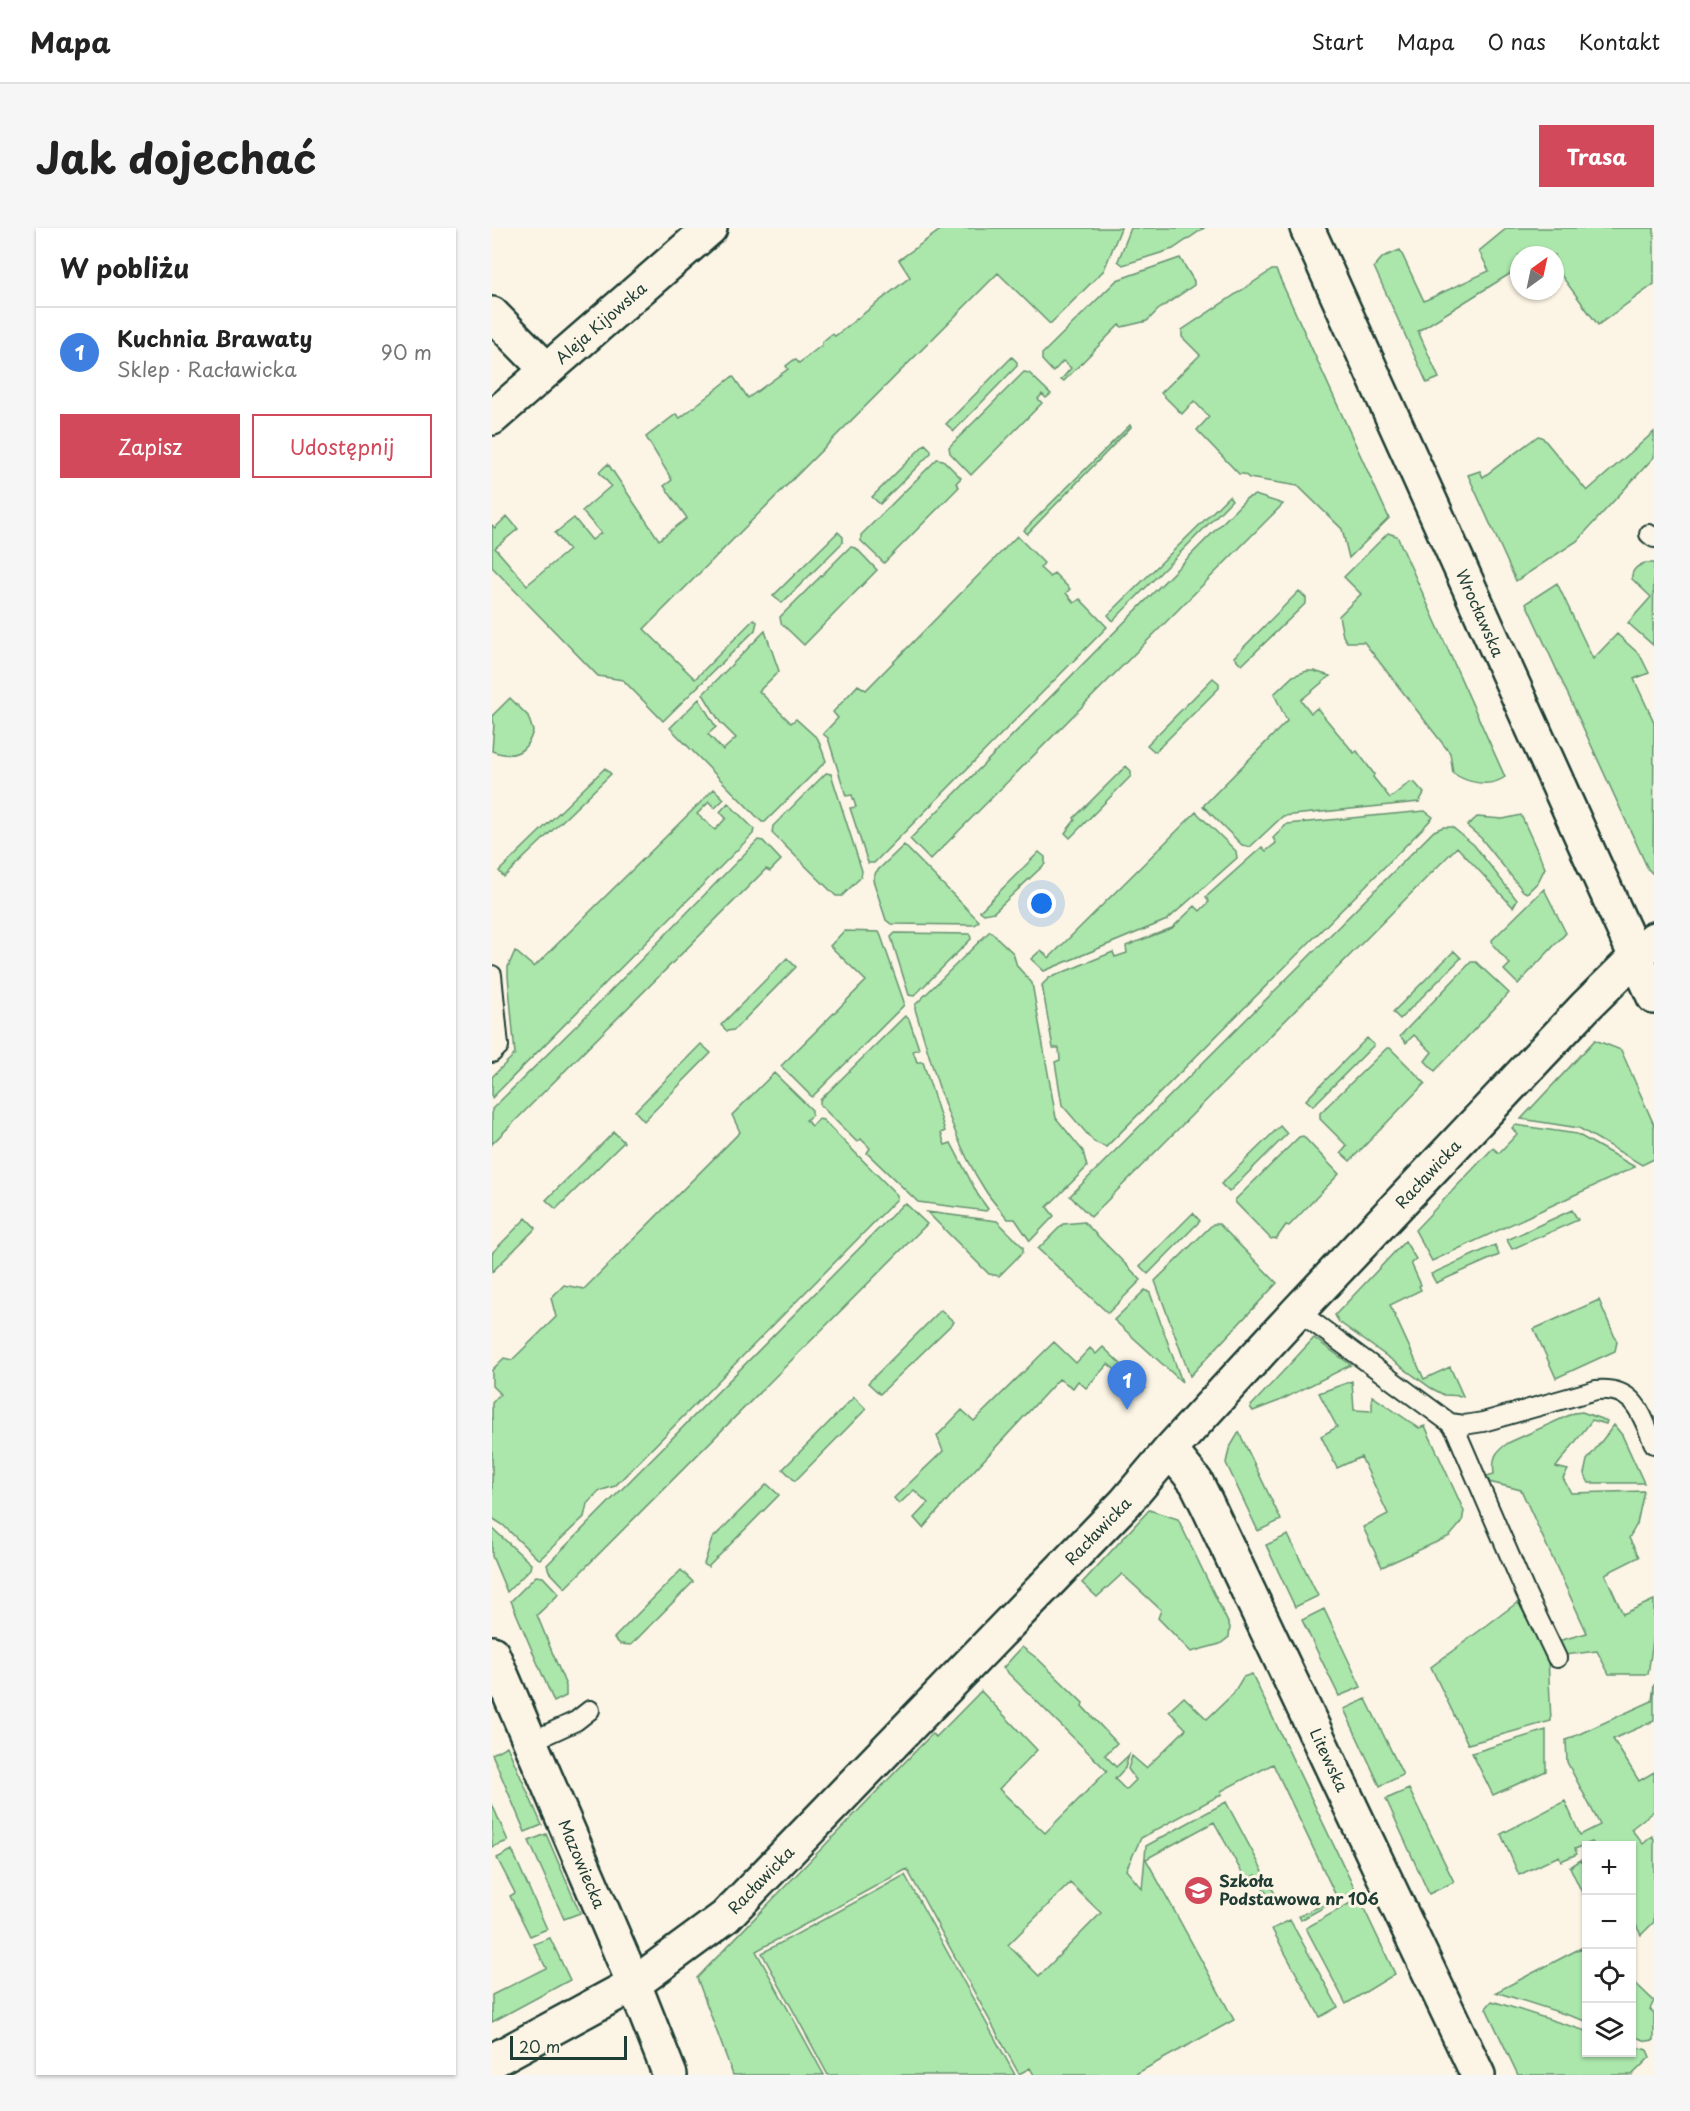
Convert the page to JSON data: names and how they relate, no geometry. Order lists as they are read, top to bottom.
{
  "streets": {
    "street": [
      "Aleja Kijowska",
      "Wrocławska",
      "Racławicka",
      "Litewska",
      "Mazowiecka"
    ]
  },
  "crossings": [
    ["Wrocławska", "Racławicka"],
    ["Racławicka", "Litewska"],
    ["Racławicka", "Mazowiecka"]
  ],
  "places": {
    "school or university": ["Szkoła Podstawowa nr 106"]
  },
  "scale_bar": "20 m",
  "north": "top right",
  "page": {
    "header": "Mapa",
    "nav": [
      "Start",
      "Mapa",
      "O nas",
      "Kontakt"
    ],
    "title": "Jak dojechać",
    "buttons": [
      "Trasa",
      ["Zapisz", "Udostępnij"]
    ],
    "heading": "W pobliżu",
    "list": [
      {
        "mark": "1",
        "name": "Kuchnia Brawaty",
        "note": "Sklep · Racławicka",
        "value": "90 m"
      }
    ],
    "pins": "1",
    "map_buttons": ["+", "−"],
    "scale": "20 m"
  }
}
